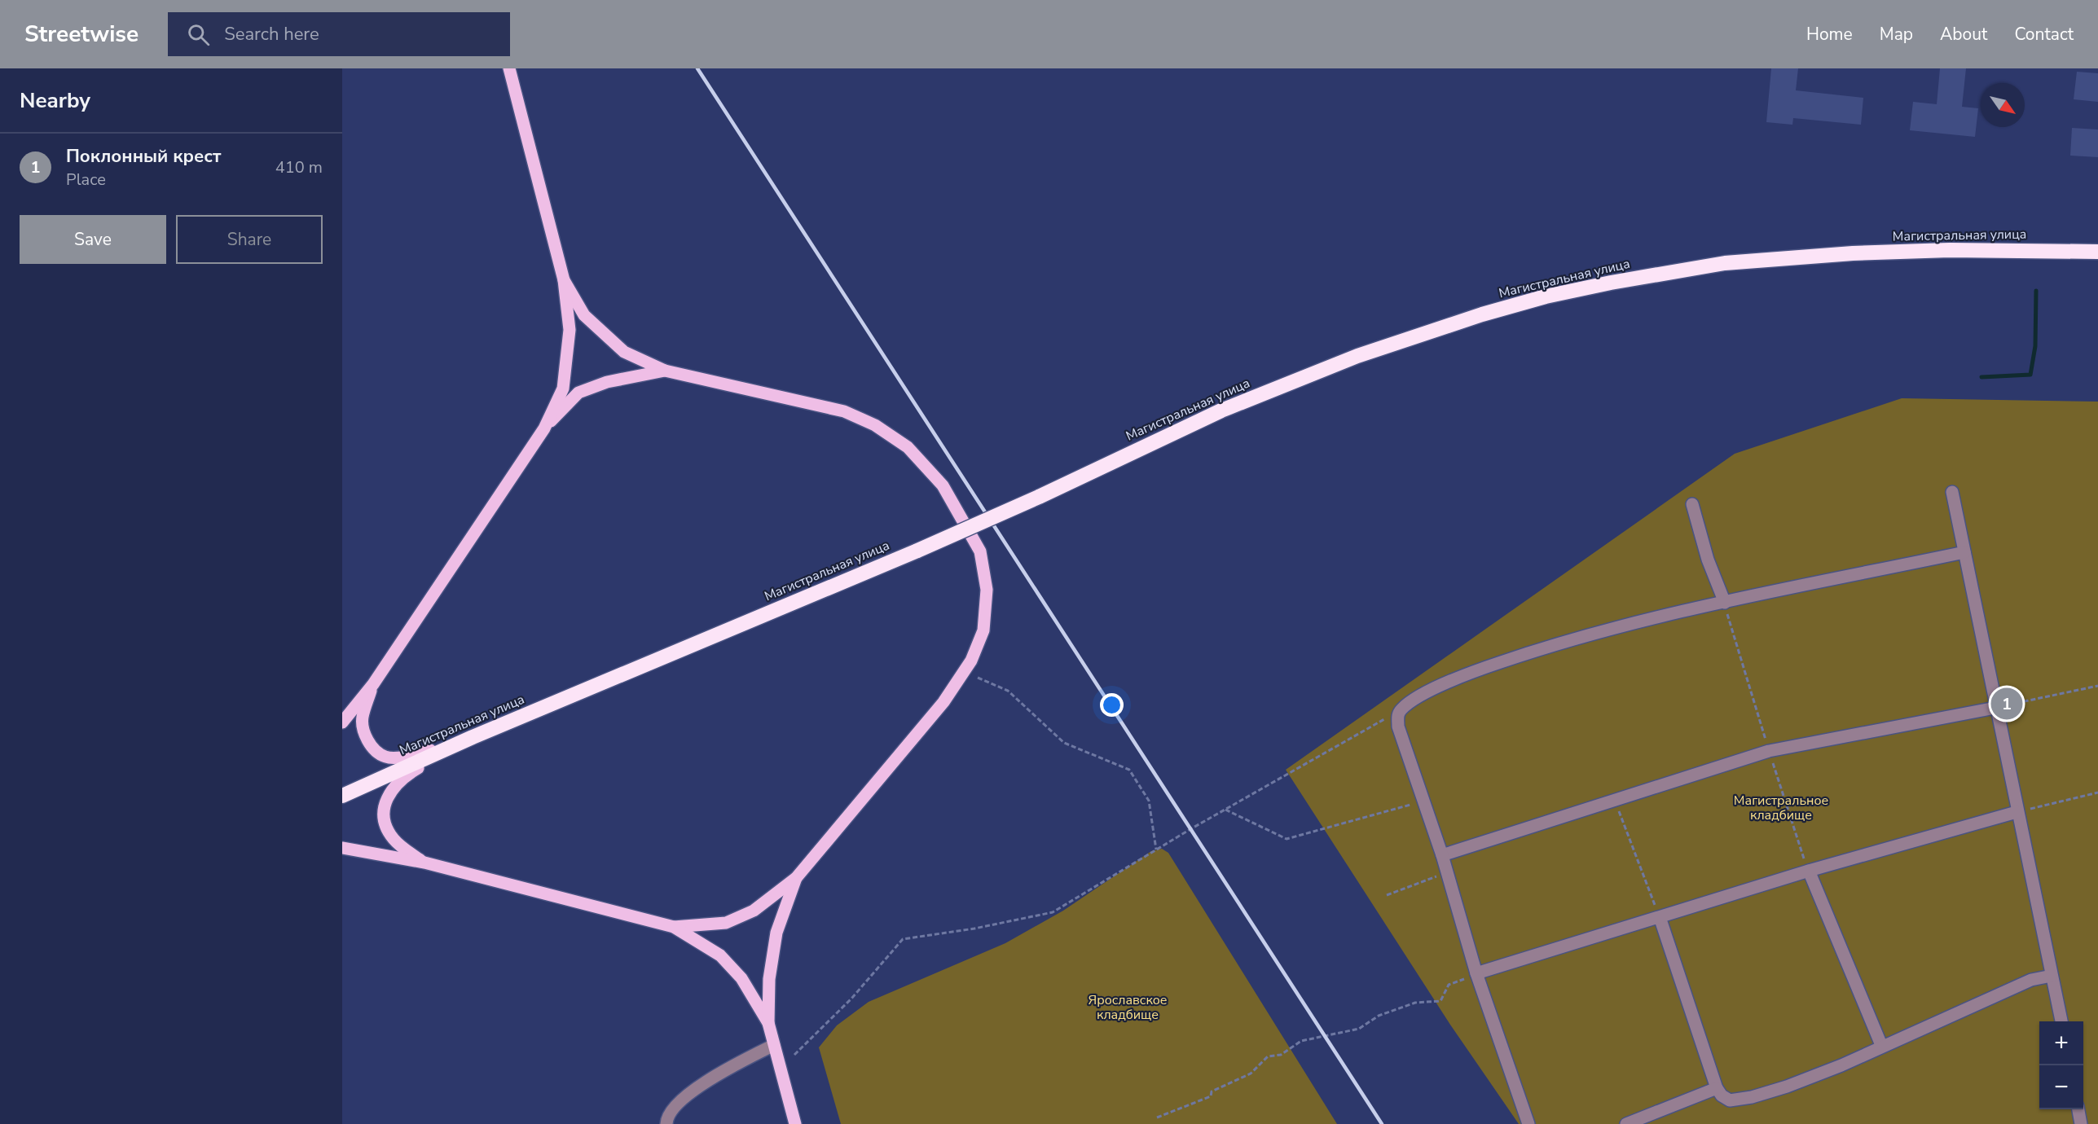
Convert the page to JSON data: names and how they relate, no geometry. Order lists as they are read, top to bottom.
{
  "streets": {
    "highway": ["Магистральная улица"]
  },
  "parks": ["Магистральное кладбище", "Ярославское кладбище"],
  "north": "bottom right",
  "page": {
    "header": "Streetwise",
    "search": "Search here",
    "nav": [
      "Home",
      "Map",
      "About",
      "Contact"
    ],
    "heading": "Nearby",
    "list": [
      {
        "mark": "1",
        "name": "Поклонный крест",
        "note": "Place",
        "value": "410 m"
      }
    ],
    "buttons": ["Save", "Share"],
    "pins": "1",
    "map_buttons": ["+", "−"]
  }
}
